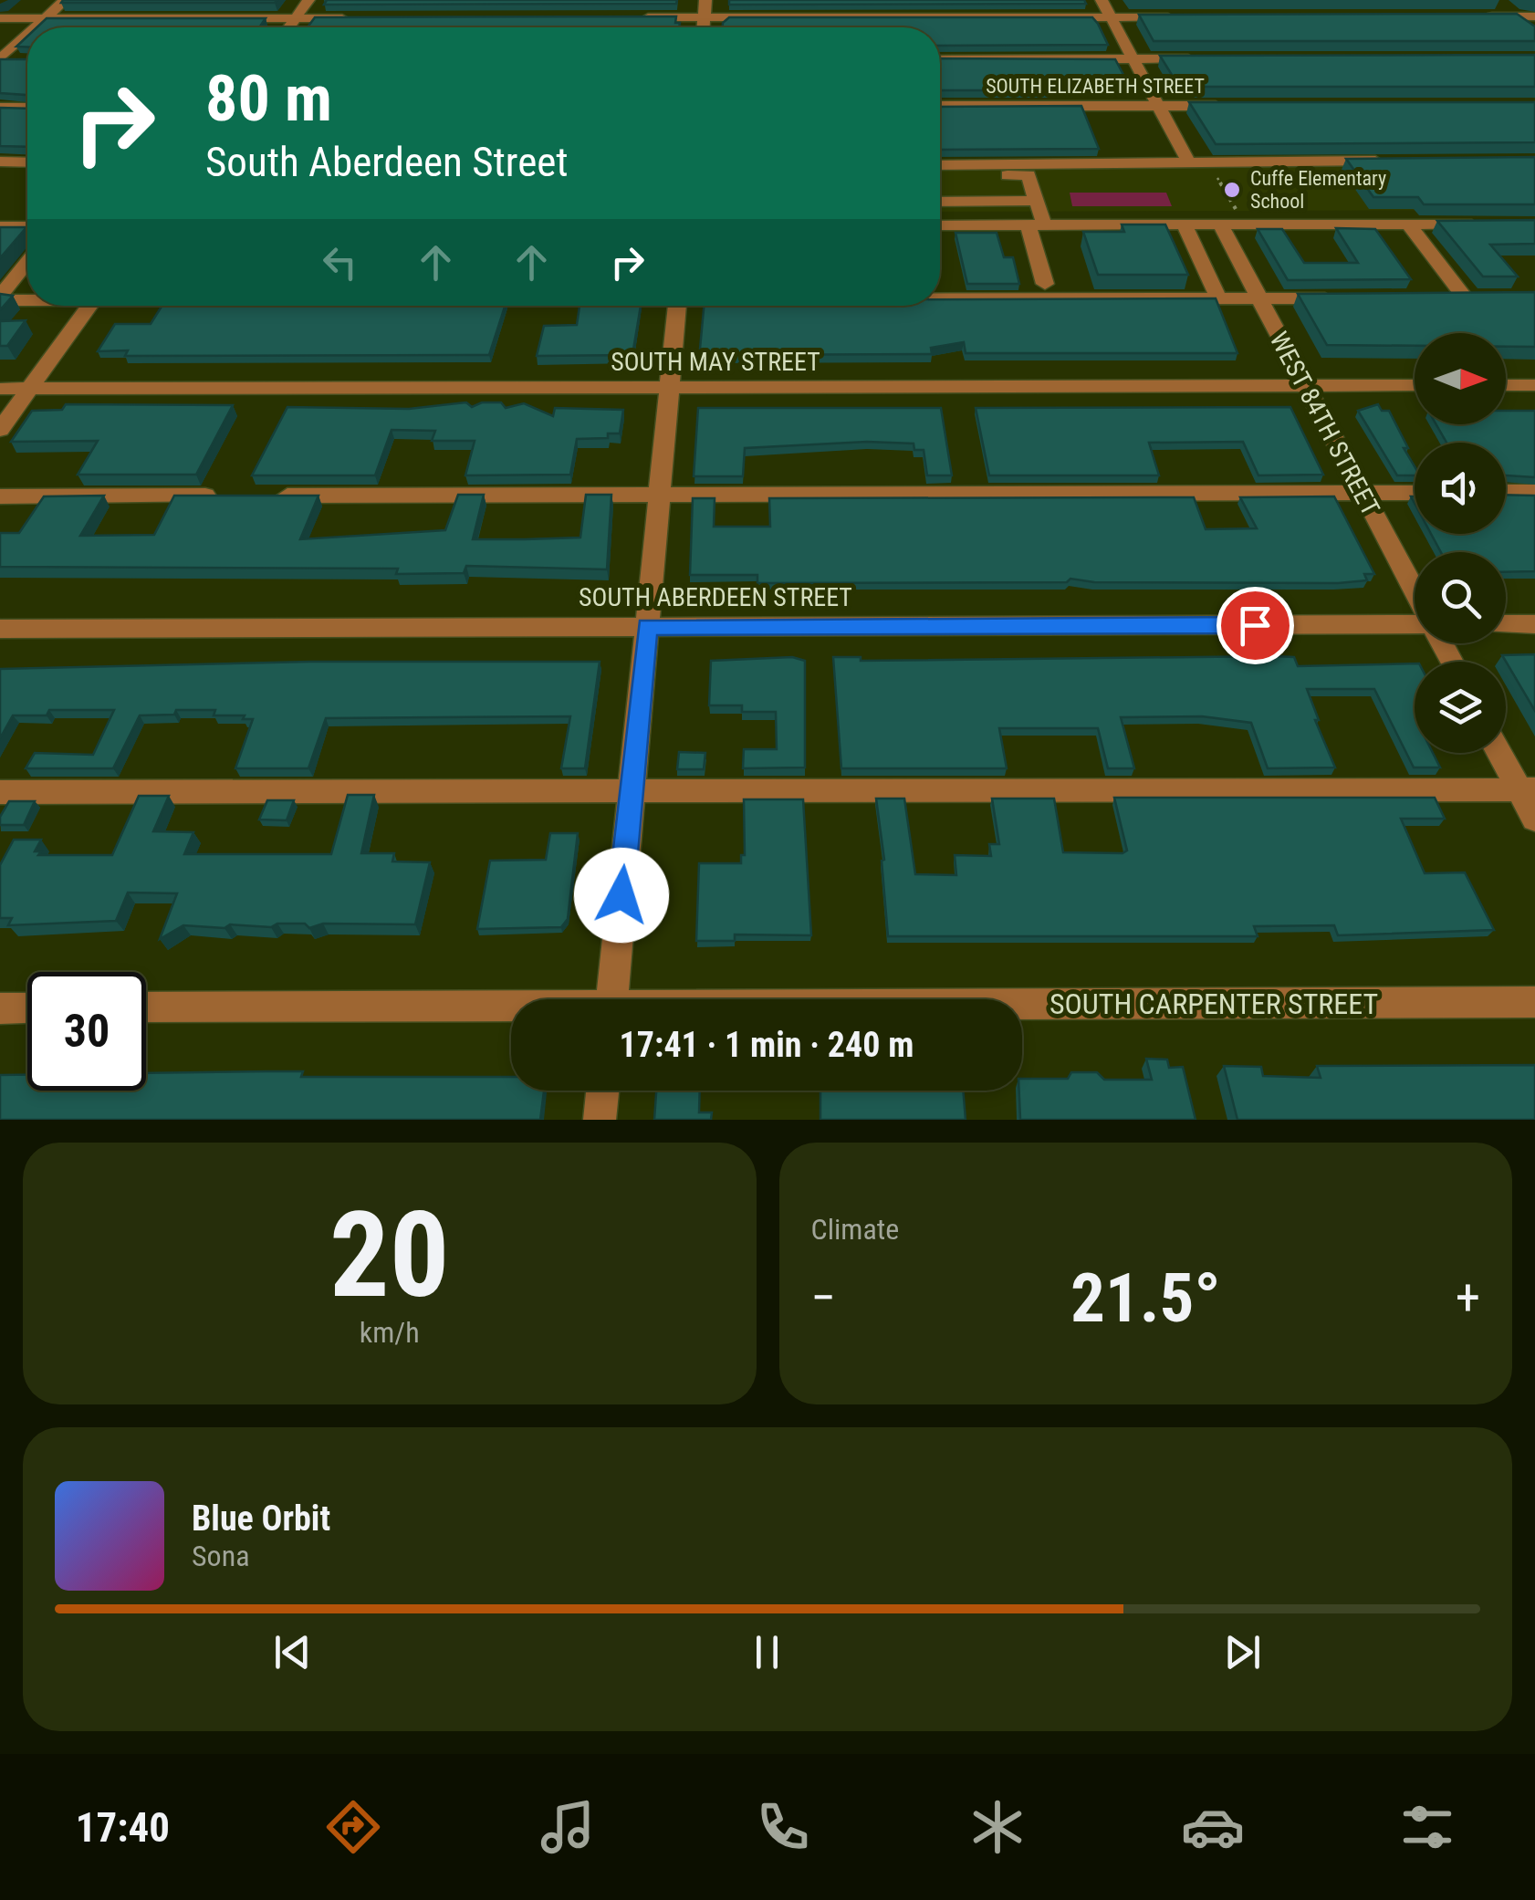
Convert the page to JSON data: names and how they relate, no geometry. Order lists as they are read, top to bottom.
{
  "streets": {
    "street": [
      "SOUTH ELIZABETH STREET",
      "SOUTH MAY STREET",
      "WEST 84TH STREET",
      "SOUTH ABERDEEN STREET",
      "SOUTH CARPENTER STREET"
    ]
  },
  "crossings": [
    ["SOUTH MAY STREET", "WEST 84TH STREET"]
  ],
  "places": ["Cuffe Elementary School"],
  "north": "right",
  "page": {
    "turn": ["80 m", "South Aberdeen Street"],
    "limit": "30",
    "trip": "17:41 · 1 min · 240 m",
    "tile": [
      ["20", "km/h"],
      "Climate"
    ],
    "heat": ["−", "21.5°", "+"],
    "song": ["Blue Orbit", "Sona"],
    "tabs": "17:40"
  }
}
